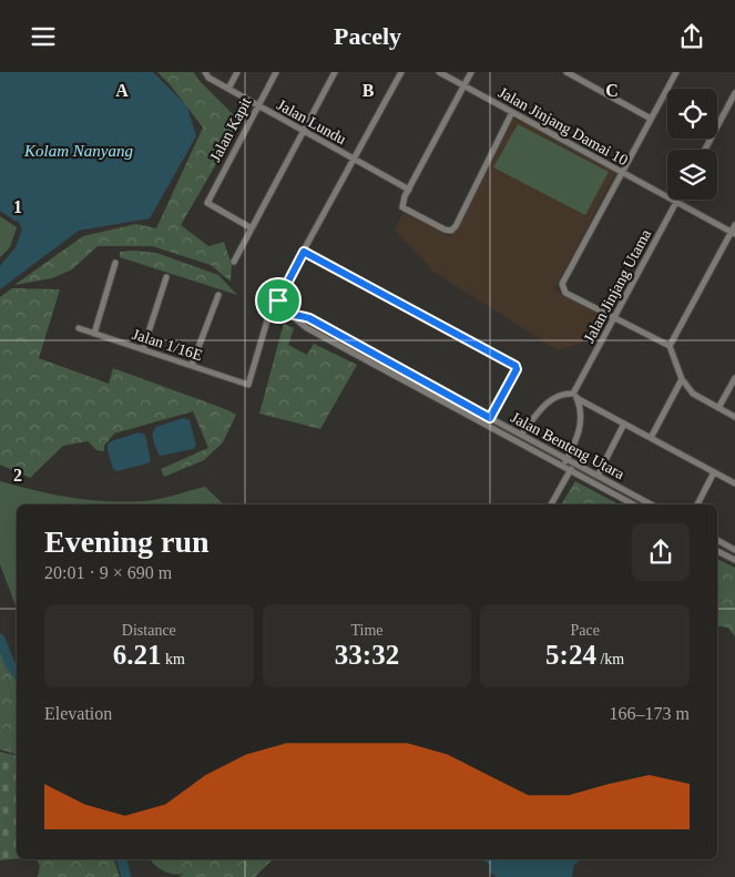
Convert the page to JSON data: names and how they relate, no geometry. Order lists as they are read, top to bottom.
{
  "streets": {
    "street": [
      "Jalan Lundu",
      "Jalan Jinjang Damai 10",
      "Jalan Kapit",
      "Jalan Jinjang Utama",
      "Jalan 1/16E",
      "Jalan Benteng Utara"
    ]
  },
  "crossings": [
    ["Jalan Lundu", "Jalan Kapit"],
    ["Jalan Jinjang Damai 10", "Jalan Jinjang Utama"],
    ["Jalan 1/16E", "Jalan Benteng Utara"]
  ],
  "water": ["Kolam Nanyang"],
  "page": {
    "header": "Pacely",
    "heading": ["Evening run", "20:01 · 9 × 690 m"],
    "stats": [
      ["Distance", "6.21 km"],
      ["Time", "33:32"],
      ["Pace", "5:24 /km"]
    ],
    "chart": ["Elevation", "166–173 m"]
  },
  "grid": {
    "columns": ["A", "B", "C"],
    "rows": ["1", "2"]
  }
}
